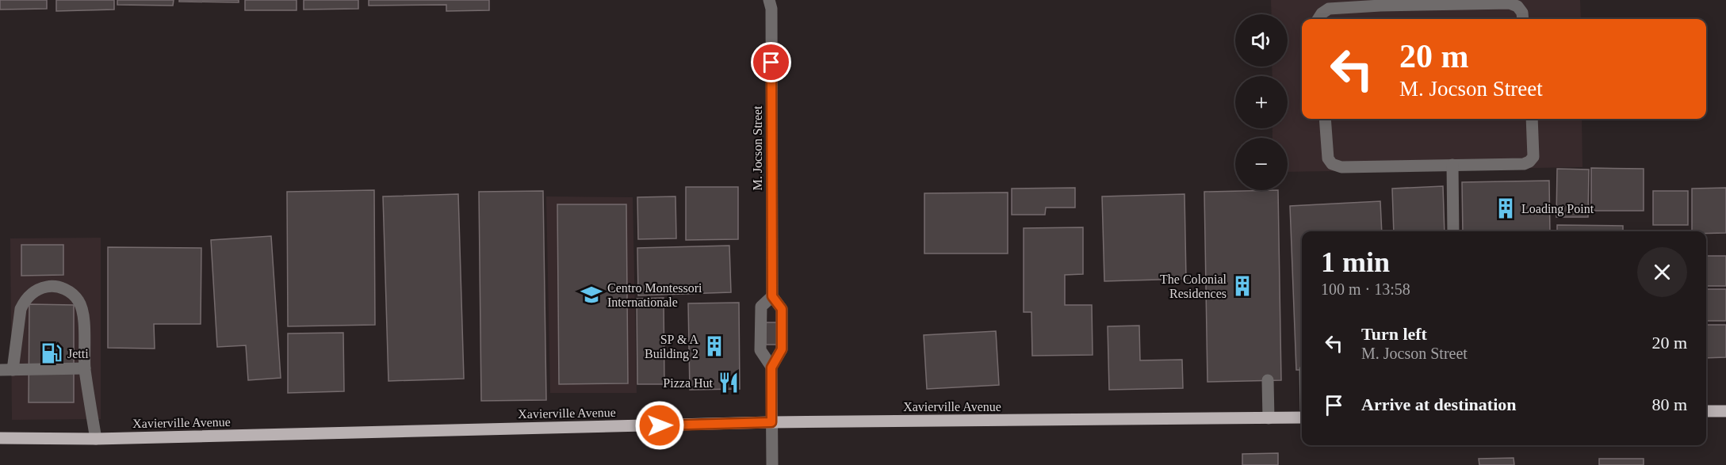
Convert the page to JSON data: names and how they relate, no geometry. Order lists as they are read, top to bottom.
{
  "streets": {
    "main road": ["Xavierville Avenue"],
    "street": ["M. Jocson Street"]
  },
  "crossings": [
    ["M. Jocson Street", "Xavierville Avenue"]
  ],
  "places": {
    "building": ["Loading Point", "The Colonial Residences", "SP & A Building 2"],
    "school or university": ["Centro Montessori Internationale"],
    "fuel station": ["Jetti"],
    "restaurant": ["Pizza Hut"]
  },
  "page": {
    "map_buttons": ["+", "−"],
    "turn": ["20 m", "M. Jocson Street"],
    "heading": ["1 min", "100 m · 13:58"],
    "list": [
      {
        "name": "Turn left",
        "note": "M. Jocson Street",
        "value": "20 m"
      },
      {
        "name": "Arrive at destination",
        "value": "80 m"
      }
    ]
  }
}
